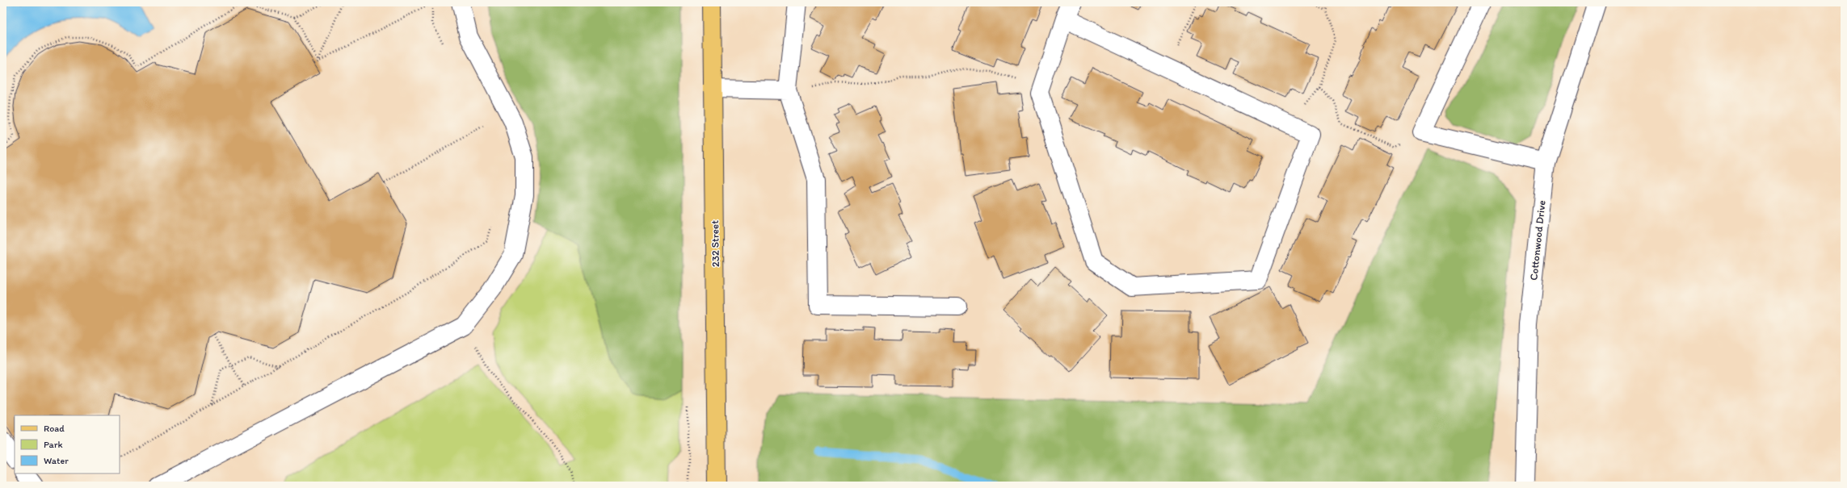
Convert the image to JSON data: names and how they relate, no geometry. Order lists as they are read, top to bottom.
{
  "streets": {
    "main road": ["232 Street"],
    "street": ["Cottonwood Drive"]
  },
  "legend": ["Road", "Park", "Water"]
}
